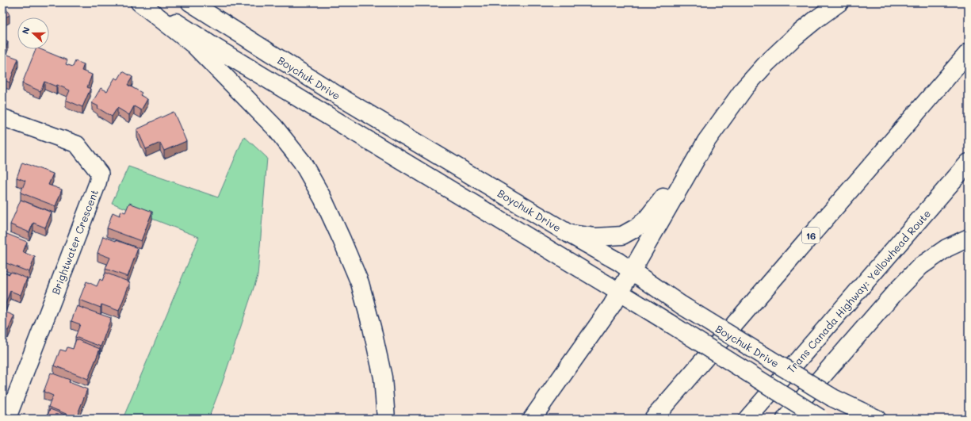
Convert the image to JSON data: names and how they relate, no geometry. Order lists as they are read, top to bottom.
{
  "streets": {
    "main road": ["Boychuk Drive", "16", "Trans Canada Highway: Yellowhead Route"],
    "street": ["Brightwater Crescent"]
  },
  "north": "left"
}
